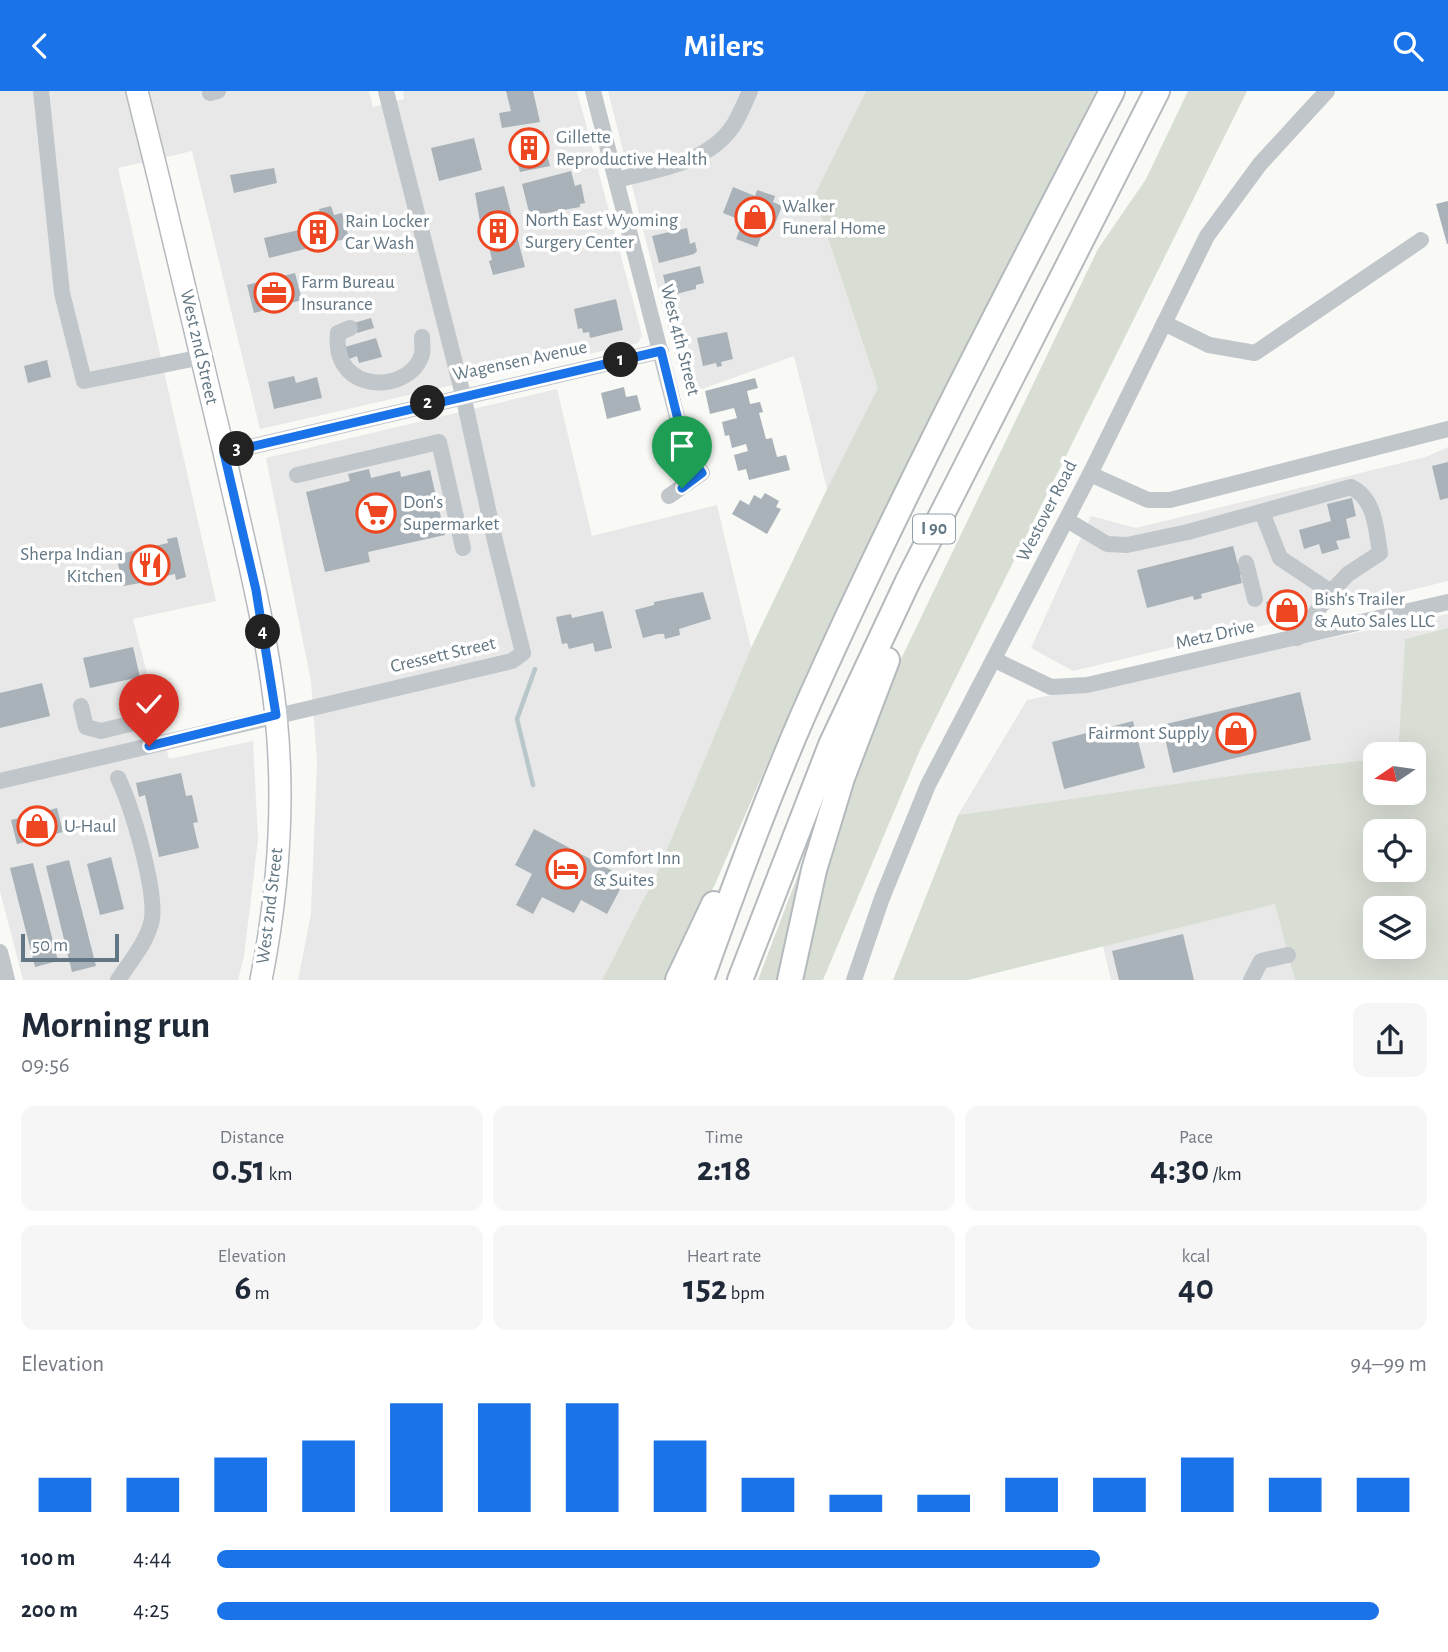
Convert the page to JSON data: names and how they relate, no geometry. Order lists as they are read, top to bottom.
{
  "streets": {
    "highway": ["I 90"],
    "main road": ["West 2nd Street"],
    "street": [
      "West 4th Street",
      "Wagensen Avenue",
      "Westover Road",
      "Metz Drive",
      "Cressett Street"
    ]
  },
  "crossings": [
    ["West 4th Street", "Wagensen Avenue"],
    ["West 2nd Street", "Wagensen Avenue"],
    ["West 2nd Street", "Cressett Street"],
    ["Wagensen Avenue", "Cressett Street"],
    ["Westover Road", "Metz Drive"]
  ],
  "places": {
    "building": ["Gillette Reproductive Health", "North East Wyoming Surgery Center", "Rain Locker Car Wash"],
    "shop": [
      "Walker Funeral Home",
      "Bish's Trailer & Auto Sales LLC",
      "Fairmont Supply",
      "U-Haul"
    ],
    "office": ["Farm Bureau Insurance"],
    "supermarket": ["Don's Supermarket"],
    "restaurant": ["Sherpa Indian Kitchen"],
    "hotel": ["Comfort Inn & Suites"]
  },
  "scale_bar": "50 m",
  "north": "left",
  "page": {
    "header": "Milers",
    "pins": [
      "1",
      "2",
      "3",
      "4"
    ],
    "scale": "50 m",
    "heading": ["Morning run", "09:56"],
    "stats": [
      ["Distance", "0.51 km"],
      ["Time", "2:18"],
      ["Pace", "4:30 /km"],
      ["Elevation", "6 m"],
      ["Heart rate", "152 bpm"],
      ["kcal", "40"]
    ],
    "chart": ["Elevation", "94–99 m"],
    "list": [
      {
        "name": "100 m",
        "note": "4:44"
      },
      {
        "name": "200 m",
        "note": "4:25"
      }
    ]
  }
}
